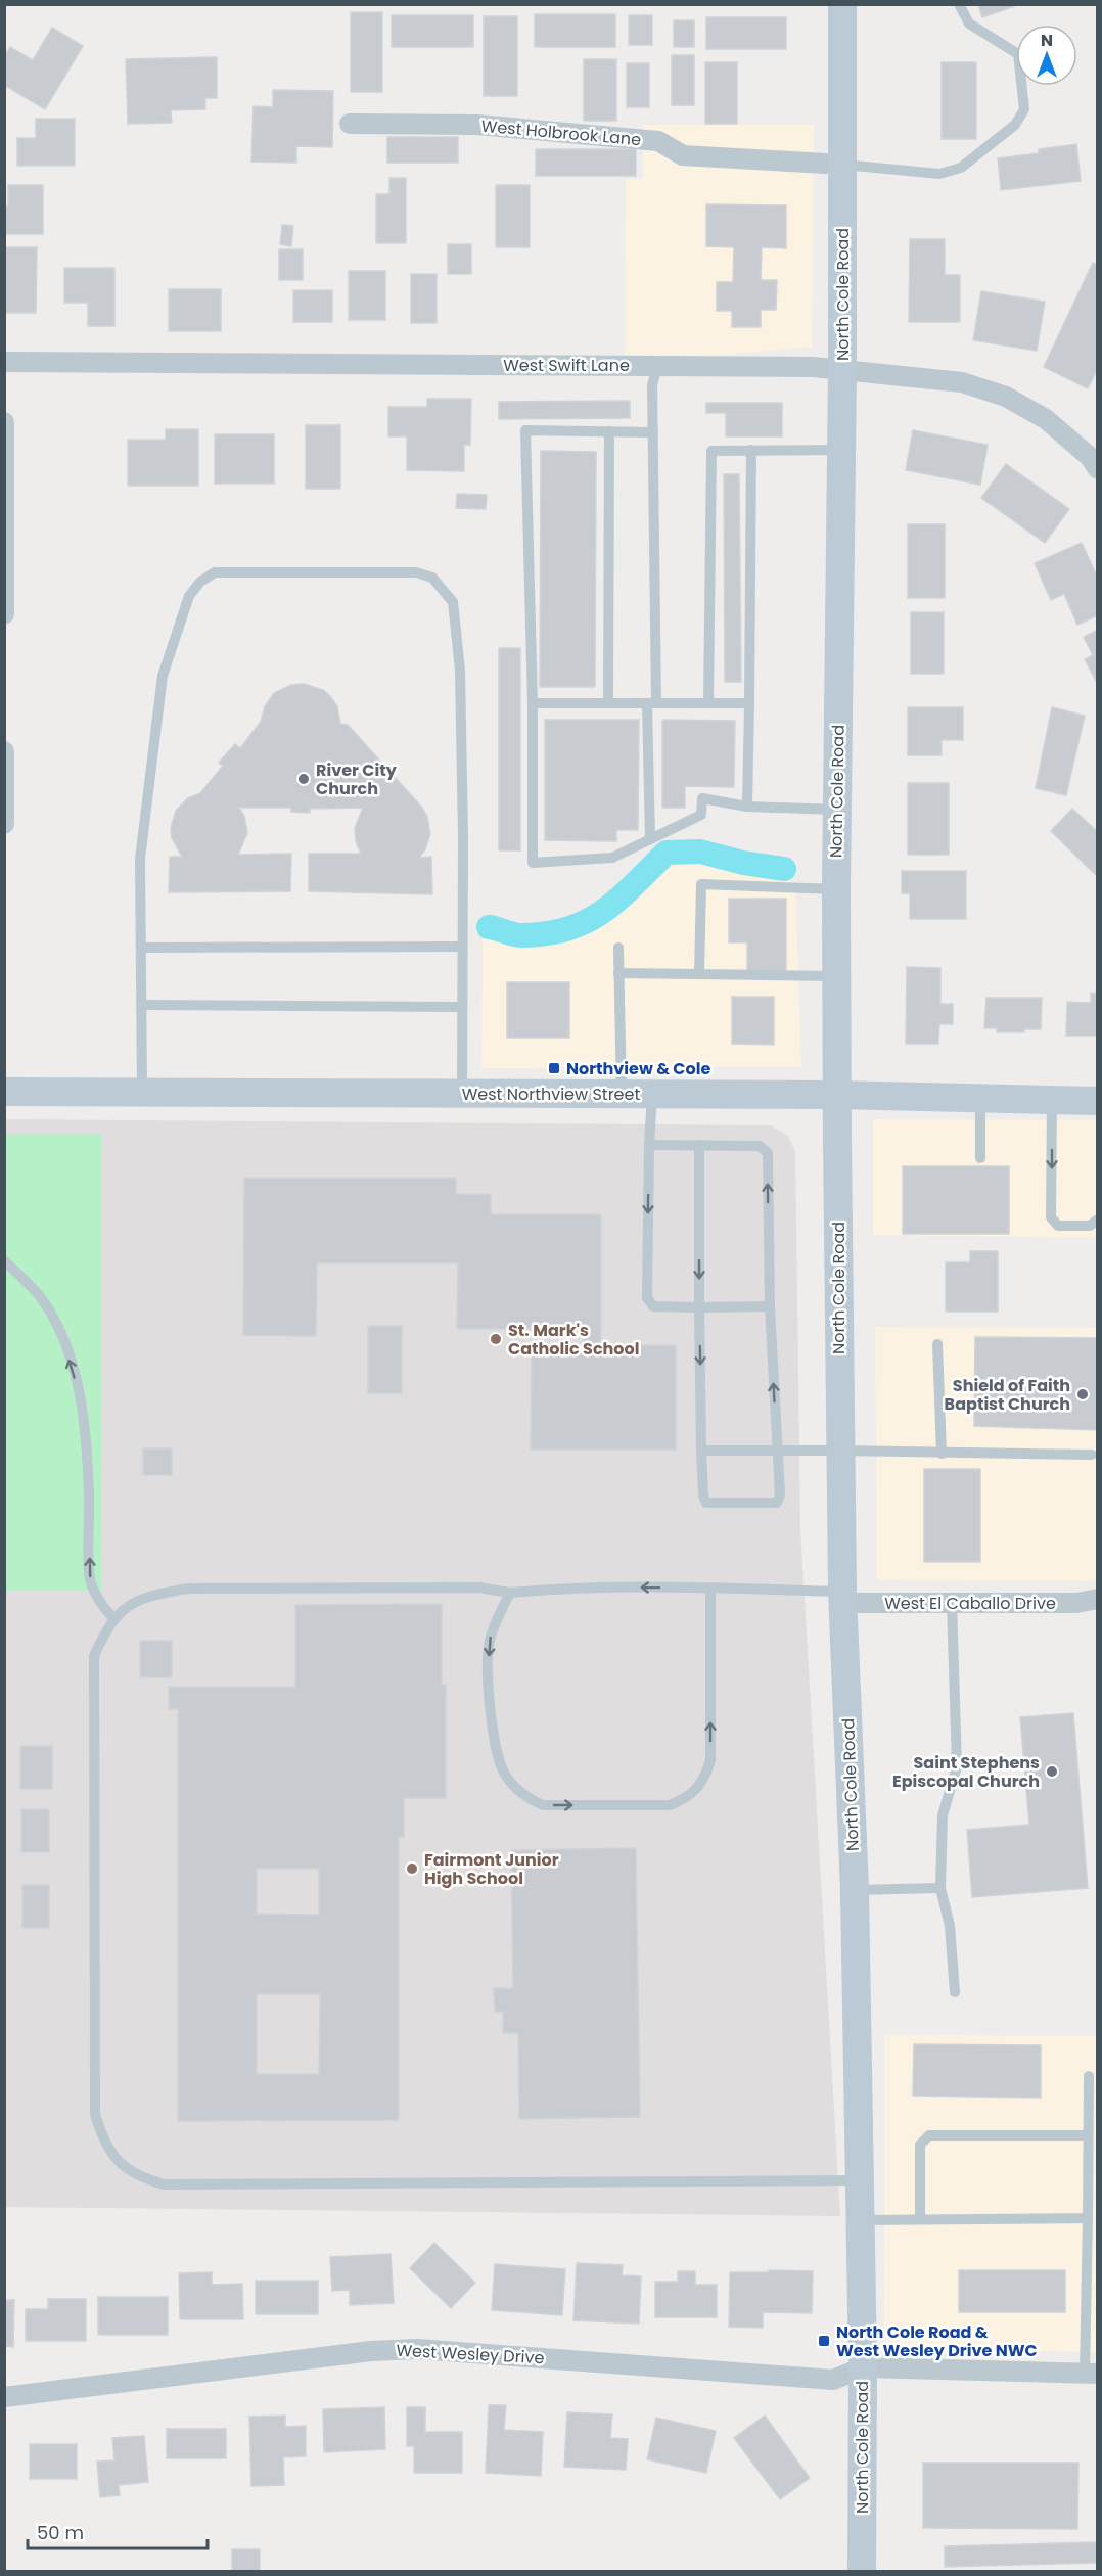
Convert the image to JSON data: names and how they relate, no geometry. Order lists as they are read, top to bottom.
{
  "streets": {
    "main road": ["North Cole Road", "West Northview Street"],
    "street": [
      "West Holbrook Lane",
      "West Swift Lane",
      "West El Caballo Drive",
      "West Wesley Drive"
    ]
  },
  "crossings": [
    ["West Holbrook Lane", "North Cole Road"],
    ["North Cole Road", "West Swift Lane"],
    ["North Cole Road", "West Northview Street"],
    ["North Cole Road", "West El Caballo Drive"],
    ["North Cole Road", "West Wesley Drive"]
  ],
  "places": {
    "other": [
      "River City Church",
      "St. Mark's Catholic School",
      "Shield of Faith Baptist Church",
      "Saint Stephens Episcopal Church",
      "Fairmont Junior High School"
    ],
    "transit": ["Northview & Cole", "North Cole Road & West Wesley Drive NWC"]
  },
  "scale_bar": "50 m",
  "north": "top"
}
